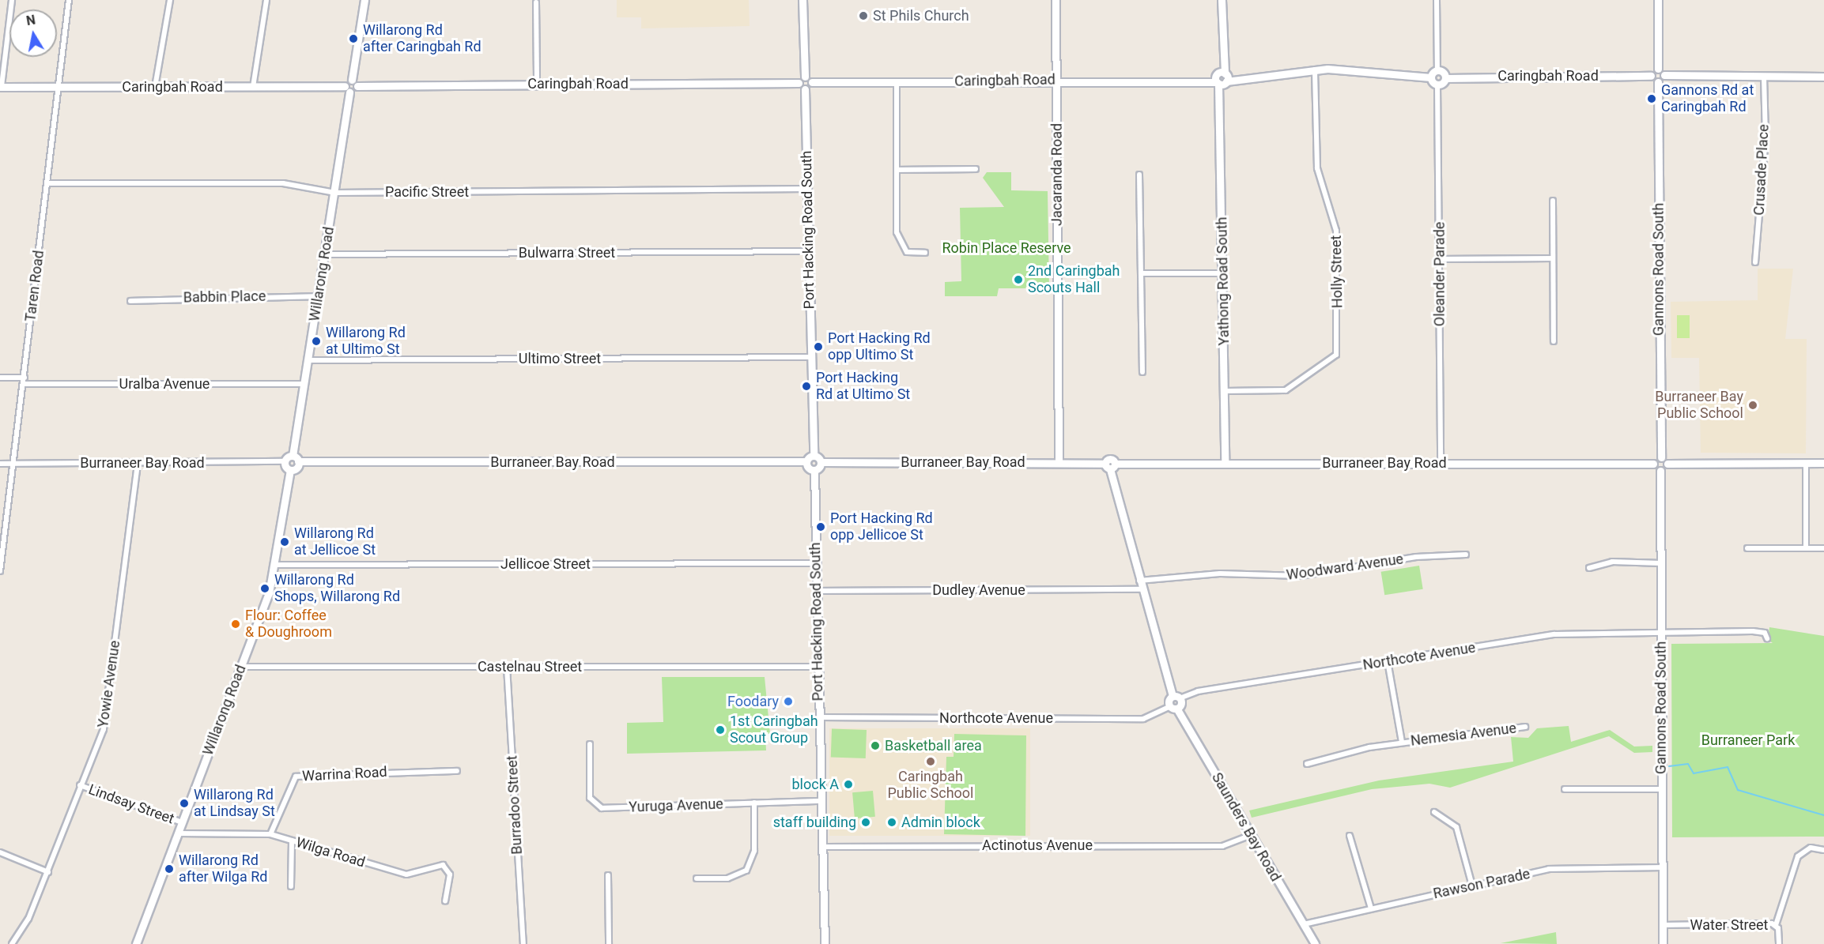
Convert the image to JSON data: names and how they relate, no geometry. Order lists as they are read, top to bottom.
{
  "streets": {
    "street": [
      "Caringbah Road",
      "Crusade Place",
      "Jacaranda Road",
      "Pacific Street",
      "Port Hacking Road South",
      "Bulwarra Street",
      "Gannons Road South",
      "Holly Street",
      "Willarong Road",
      "Oleander Parade",
      "Yathong Road South",
      "Taren Road",
      "Babbin Place",
      "Ultimo Street",
      "Uralba Avenue",
      "Burraneer Bay Road",
      "Jellicoe Street",
      "Woodward Avenue",
      "Dudley Avenue",
      "Northcote Avenue",
      "Castelnau Street",
      "Yowie Avenue",
      "Nemesia Avenue",
      "Warrina Road",
      "Lindsay Street",
      "Burradoo Street",
      "Yuruga Avenue",
      "Saunders Bay Road",
      "Actinotus Avenue",
      "Wilga Road",
      "Rawson Parade",
      "Water Street"
    ]
  },
  "crossings": [
    ["Caringbah Road", "Jacaranda Road"],
    ["Caringbah Road", "Holly Street"],
    ["Caringbah Road", "Willarong Road"],
    ["Caringbah Road", "Yathong Road South"],
    ["Caringbah Road", "Taren Road"],
    ["Jacaranda Road", "Burraneer Bay Road"],
    ["Pacific Street", "Port Hacking Road South"],
    ["Pacific Street", "Willarong Road"],
    ["Pacific Street", "Taren Road"],
    ["Port Hacking Road South", "Bulwarra Street"],
    ["Port Hacking Road South", "Ultimo Street"],
    ["Port Hacking Road South", "Jellicoe Street"],
    ["Port Hacking Road South", "Dudley Avenue"],
    ["Port Hacking Road South", "Northcote Avenue"],
    ["Port Hacking Road South", "Castelnau Street"],
    ["Port Hacking Road South", "Yuruga Avenue"],
    ["Port Hacking Road South", "Actinotus Avenue"],
    ["Bulwarra Street", "Willarong Road"],
    ["Gannons Road South", "Northcote Avenue"],
    ["Gannons Road South", "Rawson Parade"],
    ["Gannons Road South", "Water Street"],
    ["Holly Street", "Yathong Road South"],
    ["Willarong Road", "Babbin Place"],
    ["Willarong Road", "Ultimo Street"],
    ["Willarong Road", "Uralba Avenue"],
    ["Willarong Road", "Burraneer Bay Road"],
    ["Willarong Road", "Jellicoe Street"],
    ["Willarong Road", "Castelnau Street"],
    ["Willarong Road", "Lindsay Street"],
    ["Willarong Road", "Wilga Road"],
    ["Oleander Parade", "Burraneer Bay Road"],
    ["Yathong Road South", "Burraneer Bay Road"],
    ["Taren Road", "Uralba Avenue"],
    ["Taren Road", "Burraneer Bay Road"],
    ["Burraneer Bay Road", "Yowie Avenue"],
    ["Northcote Avenue", "Nemesia Avenue"],
    ["Northcote Avenue", "Saunders Bay Road"],
    ["Castelnau Street", "Burradoo Street"],
    ["Yowie Avenue", "Lindsay Street"],
    ["Warrina Road", "Wilga Road"],
    ["Saunders Bay Road", "Actinotus Avenue"],
    ["Saunders Bay Road", "Rawson Parade"]
  ],
  "parks": ["Robin Place Reserve", "Burraneer Park"],
  "places": [
    "St Phils Church",
    "Willarong Rd after Caringbah Rd",
    "Gannons Rd at Caringbah Rd",
    "2nd Caringbah Scouts Hall",
    "Willarong Rd at Ultimo St",
    "Port Hacking Rd opp Ultimo St",
    "Port Hacking Rd at Ultimo St",
    "Burraneer Bay Public School",
    "Port Hacking Rd opp Jellicoe St",
    "Willarong Rd at Jellicoe St",
    "Willarong Rd Shops, Willarong Rd",
    "Flour: Coffee & Doughroom",
    "Foodary",
    "1st Caringbah Scout Group",
    "Basketball area",
    "Caringbah Public School",
    "block A",
    "Willarong Rd at Lindsay St",
    "staff building",
    "Admin block",
    "Willarong Rd after Wilga Rd"
  ],
  "north": "top"
}
